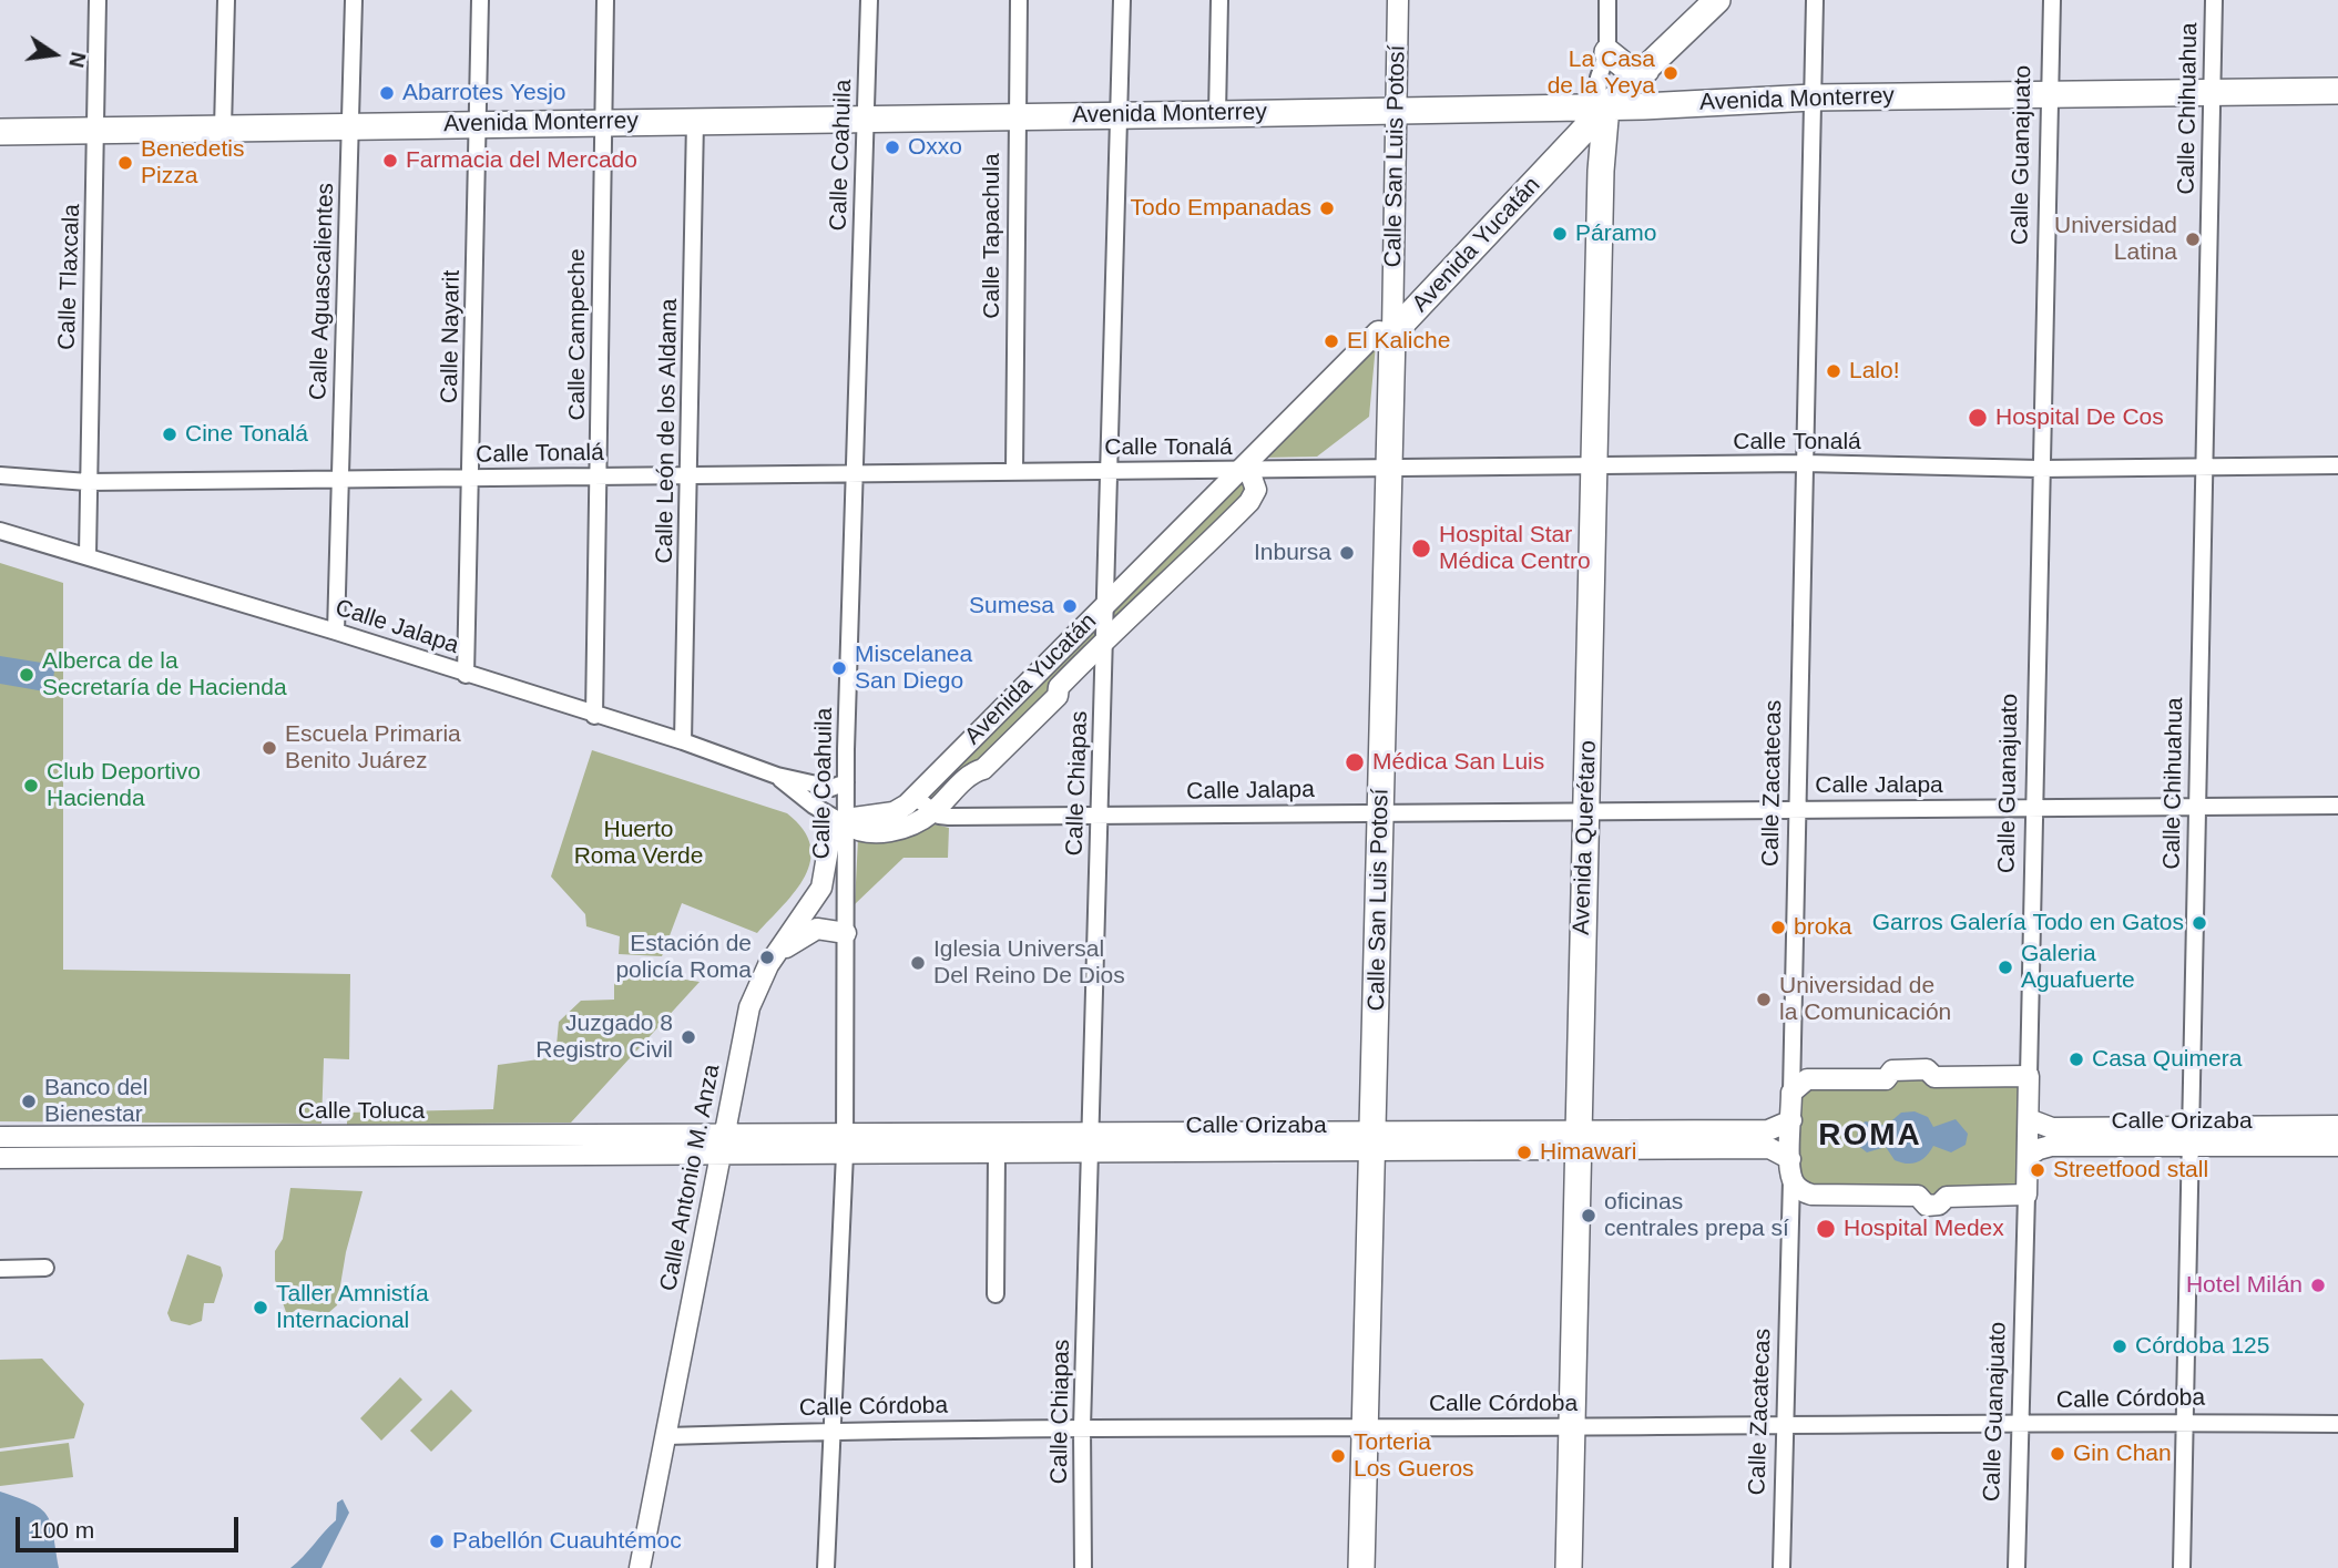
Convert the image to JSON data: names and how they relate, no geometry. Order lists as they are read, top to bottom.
{
  "streets": {
    "main road": [
      "Avenida Monterrey",
      "Calle San Luis Potosí",
      "Avenida Yucatán",
      "Avenida Querétaro"
    ],
    "street": [
      "Calle Chihuahua",
      "Calle Coahuila",
      "Calle Guanajuato",
      "Calle Tapachula",
      "Calle Tlaxcala",
      "Calle Aguascalientes",
      "Calle Campeche",
      "Calle Nayarit",
      "Calle León de los Aldama",
      "Calle Tonalá",
      "Calle Jalapa",
      "Calle Chiapas",
      "Calle Zacatecas",
      "Calle Toluca",
      "Calle Orizaba",
      "Calle Antonio M. Anza",
      "Calle Córdoba"
    ]
  },
  "crossings": [
    ["Avenida Monterrey", "Calle Chihuahua"],
    ["Avenida Monterrey", "Calle Coahuila"],
    ["Avenida Monterrey", "Calle Guanajuato"],
    ["Avenida Monterrey", "Calle San Luis Potosí"],
    ["Avenida Monterrey", "Calle Tapachula"],
    ["Avenida Monterrey", "Avenida Yucatán"],
    ["Avenida Monterrey", "Calle Tlaxcala"],
    ["Avenida Monterrey", "Calle Aguascalientes"],
    ["Avenida Monterrey", "Calle Campeche"],
    ["Avenida Monterrey", "Calle Nayarit"],
    ["Avenida Monterrey", "Calle León de los Aldama"],
    ["Avenida Monterrey", "Calle Chiapas"],
    ["Avenida Monterrey", "Calle Zacatecas"],
    ["Avenida Monterrey", "Avenida Querétaro"],
    ["Calle Chihuahua", "Calle Tonalá"],
    ["Calle Chihuahua", "Calle Jalapa"],
    ["Calle Chihuahua", "Calle Orizaba"],
    ["Calle Chihuahua", "Calle Córdoba"],
    ["Calle Coahuila", "Avenida Yucatán"],
    ["Calle Coahuila", "Calle Tonalá"],
    ["Calle Coahuila", "Calle Jalapa"],
    ["Calle Coahuila", "Calle Orizaba"],
    ["Calle Coahuila", "Calle Antonio M. Anza"],
    ["Calle Coahuila", "Calle Córdoba"],
    ["Calle Guanajuato", "Calle Tonalá"],
    ["Calle Guanajuato", "Calle Jalapa"],
    ["Calle Guanajuato", "Calle Orizaba"],
    ["Calle Guanajuato", "Calle Córdoba"],
    ["Calle San Luis Potosí", "Avenida Yucatán"],
    ["Calle San Luis Potosí", "Calle Tonalá"],
    ["Calle San Luis Potosí", "Calle Jalapa"],
    ["Calle San Luis Potosí", "Calle Orizaba"],
    ["Calle San Luis Potosí", "Calle Córdoba"],
    ["Calle Tapachula", "Calle Tonalá"],
    ["Avenida Yucatán", "Calle Tonalá"],
    ["Avenida Yucatán", "Calle Jalapa"],
    ["Avenida Yucatán", "Calle Chiapas"],
    ["Avenida Yucatán", "Avenida Querétaro"],
    ["Avenida Yucatán", "Calle Antonio M. Anza"],
    ["Calle Tlaxcala", "Calle Tonalá"],
    ["Calle Tlaxcala", "Calle Jalapa"],
    ["Calle Aguascalientes", "Calle Tonalá"],
    ["Calle Aguascalientes", "Calle Jalapa"],
    ["Calle Campeche", "Calle Tonalá"],
    ["Calle Campeche", "Calle Jalapa"],
    ["Calle Nayarit", "Calle Tonalá"],
    ["Calle Nayarit", "Calle Jalapa"],
    ["Calle León de los Aldama", "Calle Tonalá"],
    ["Calle León de los Aldama", "Calle Jalapa"],
    ["Calle Tonalá", "Calle Chiapas"],
    ["Calle Tonalá", "Calle Zacatecas"],
    ["Calle Tonalá", "Avenida Querétaro"],
    ["Calle Jalapa", "Calle Chiapas"],
    ["Calle Jalapa", "Calle Zacatecas"],
    ["Calle Jalapa", "Avenida Querétaro"],
    ["Calle Jalapa", "Calle Antonio M. Anza"],
    ["Calle Chiapas", "Calle Orizaba"],
    ["Calle Chiapas", "Calle Córdoba"],
    ["Calle Zacatecas", "Calle Orizaba"],
    ["Calle Zacatecas", "Calle Córdoba"],
    ["Avenida Querétaro", "Calle Orizaba"],
    ["Avenida Querétaro", "Calle Córdoba"],
    ["Calle Toluca", "Calle Orizaba"],
    ["Calle Toluca", "Calle Antonio M. Anza"],
    ["Calle Orizaba", "Calle Antonio M. Anza"],
    ["Calle Antonio M. Anza", "Calle Córdoba"]
  ],
  "districts": ["ROMA"],
  "parks": ["Huerto Roma Verde"],
  "places": [
    "La Casa de la Yeya",
    "Abarrotes Yesjo",
    "Oxxo",
    "Farmacia del Mercado",
    "Benedetis Pizza",
    "Todo Empanadas",
    "Páramo",
    "Universidad Latina",
    "El Kaliche",
    "Lalo!",
    "Hospital De Cos",
    "Cine Tonalá",
    "Hospital Star Médica Centro",
    "Inbursa",
    "Sumesa",
    "Miscelanea San Diego",
    "Alberca de la Secretaría de Hacienda",
    "Escuela Primaria Benito Juárez",
    "Médica San Luis",
    "Club Deportivo Hacienda",
    "Garros Galería Todo en Gatos",
    "broka",
    "Estación de policía Roma",
    "Iglesia Universal Del Reino De Dios",
    "Galeria Aguafuerte",
    "Universidad de la Comunicación",
    "Juzgado 8 Registro Civil",
    "Casa Quimera",
    "Banco del Bienestar",
    "Himawari",
    "Streetfood stall",
    "oficinas centrales prepa sí",
    "Hospital Medex",
    "Hotel Milán",
    "Taller Amnistía Internacional",
    "Córdoba 125",
    "Gin Chan",
    "Torteria Los Gueros",
    "Pabellón Cuauhtémoc"
  ],
  "scale_bar": "100 m",
  "north": "right"
}
